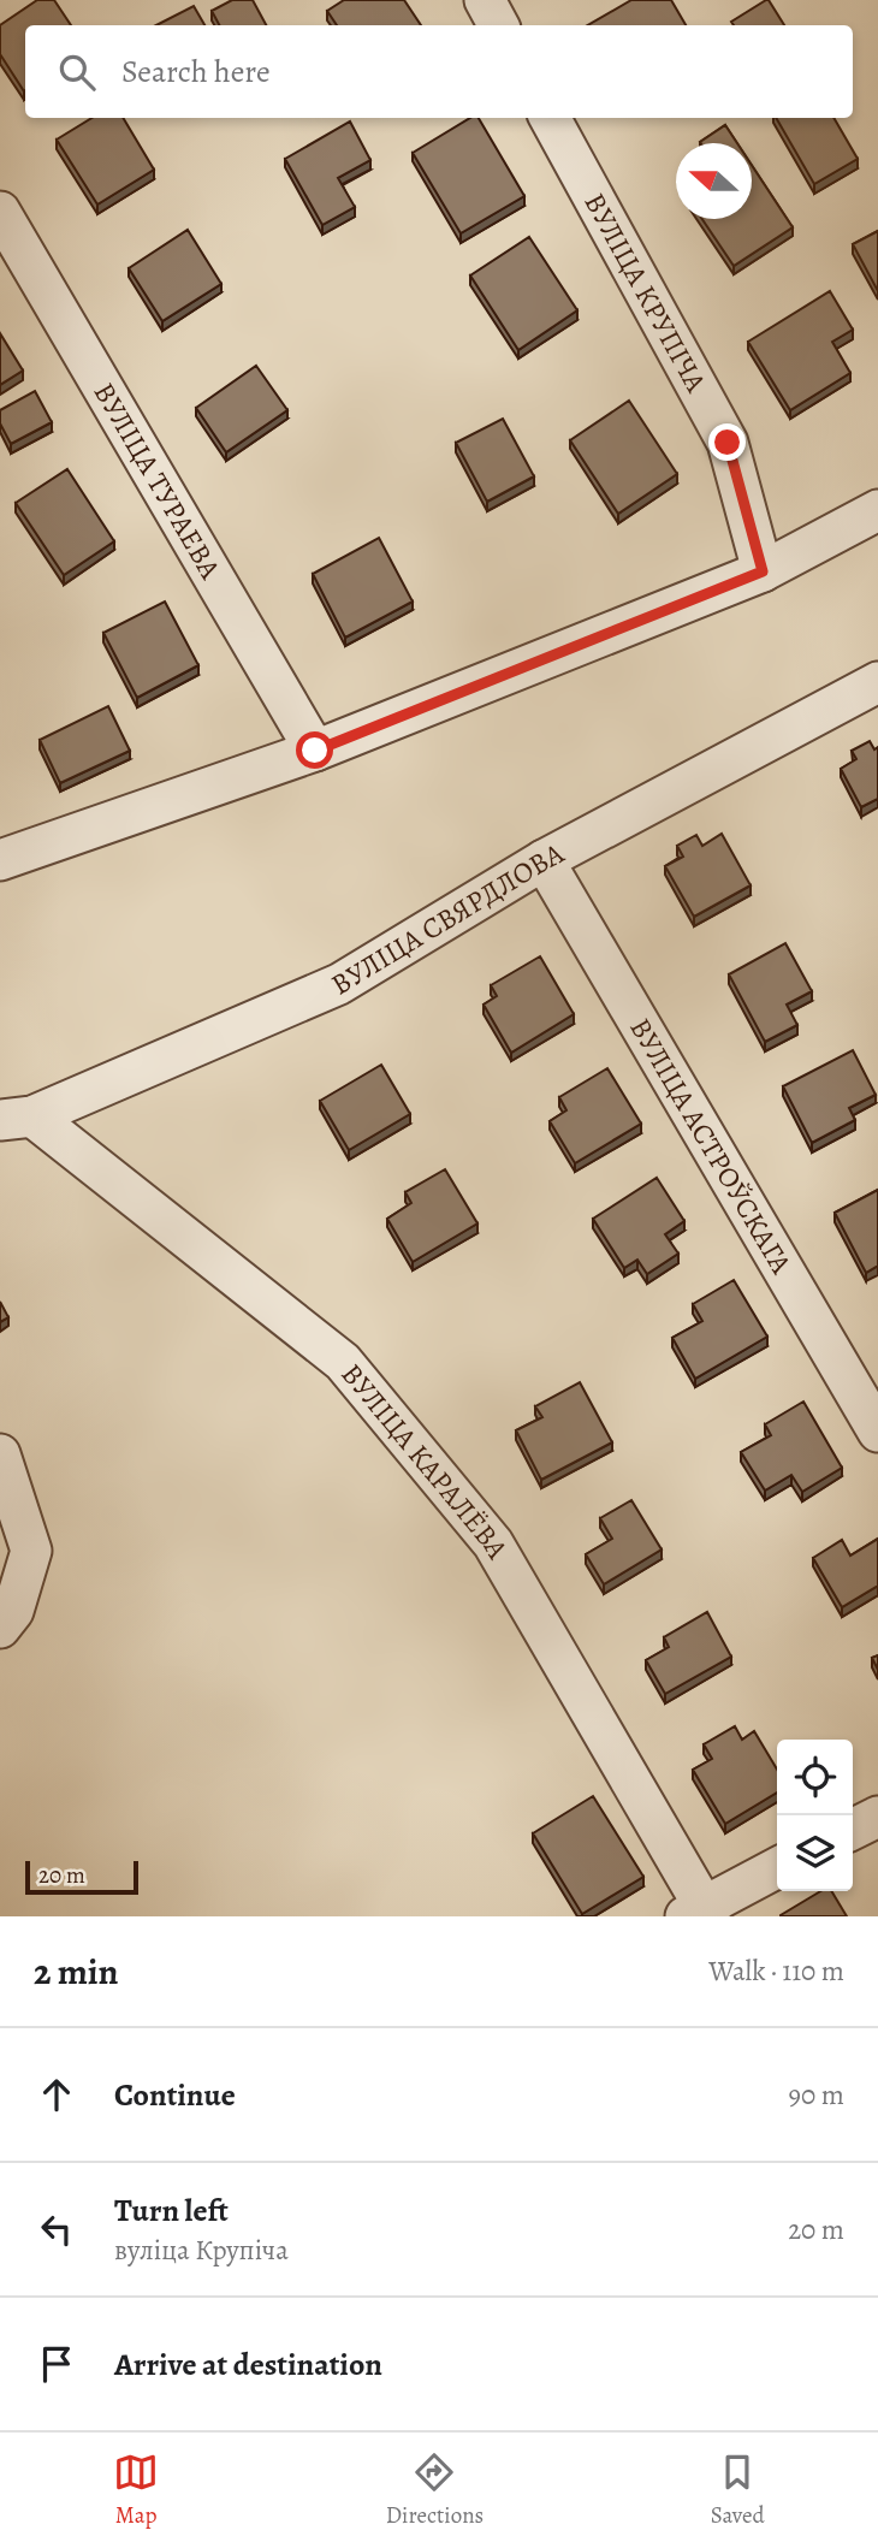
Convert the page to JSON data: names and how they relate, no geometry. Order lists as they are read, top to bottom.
{
  "streets": {
    "street": [
      "ВУЛІЦА КРУПІЧА",
      "ВУЛІЦА ТУРАЕВА",
      "ВУЛІЦА СВЯРДЛОВА",
      "ВУЛІЦА АСТРОЎСКАГА",
      "ВУЛІЦА КАРАЛЁВА"
    ]
  },
  "crossings": [
    ["ВУЛІЦА СВЯРДЛОВА", "ВУЛІЦА АСТРОЎСКАГА"],
    ["ВУЛІЦА СВЯРДЛОВА", "ВУЛІЦА КАРАЛЁВА"]
  ],
  "scale_bar": "20 m",
  "north": "left",
  "page": {
    "search": "Search here",
    "scale": "20 m",
    "heading": ["2 min", "Walk · 110 m"],
    "list": [
      ["Continue", "90 m"],
      ["Turn left", "вуліца Крупіча", "20 m"],
      "Arrive at destination"
    ],
    "nav": ["Map", "Directions", "Saved"]
  }
}
